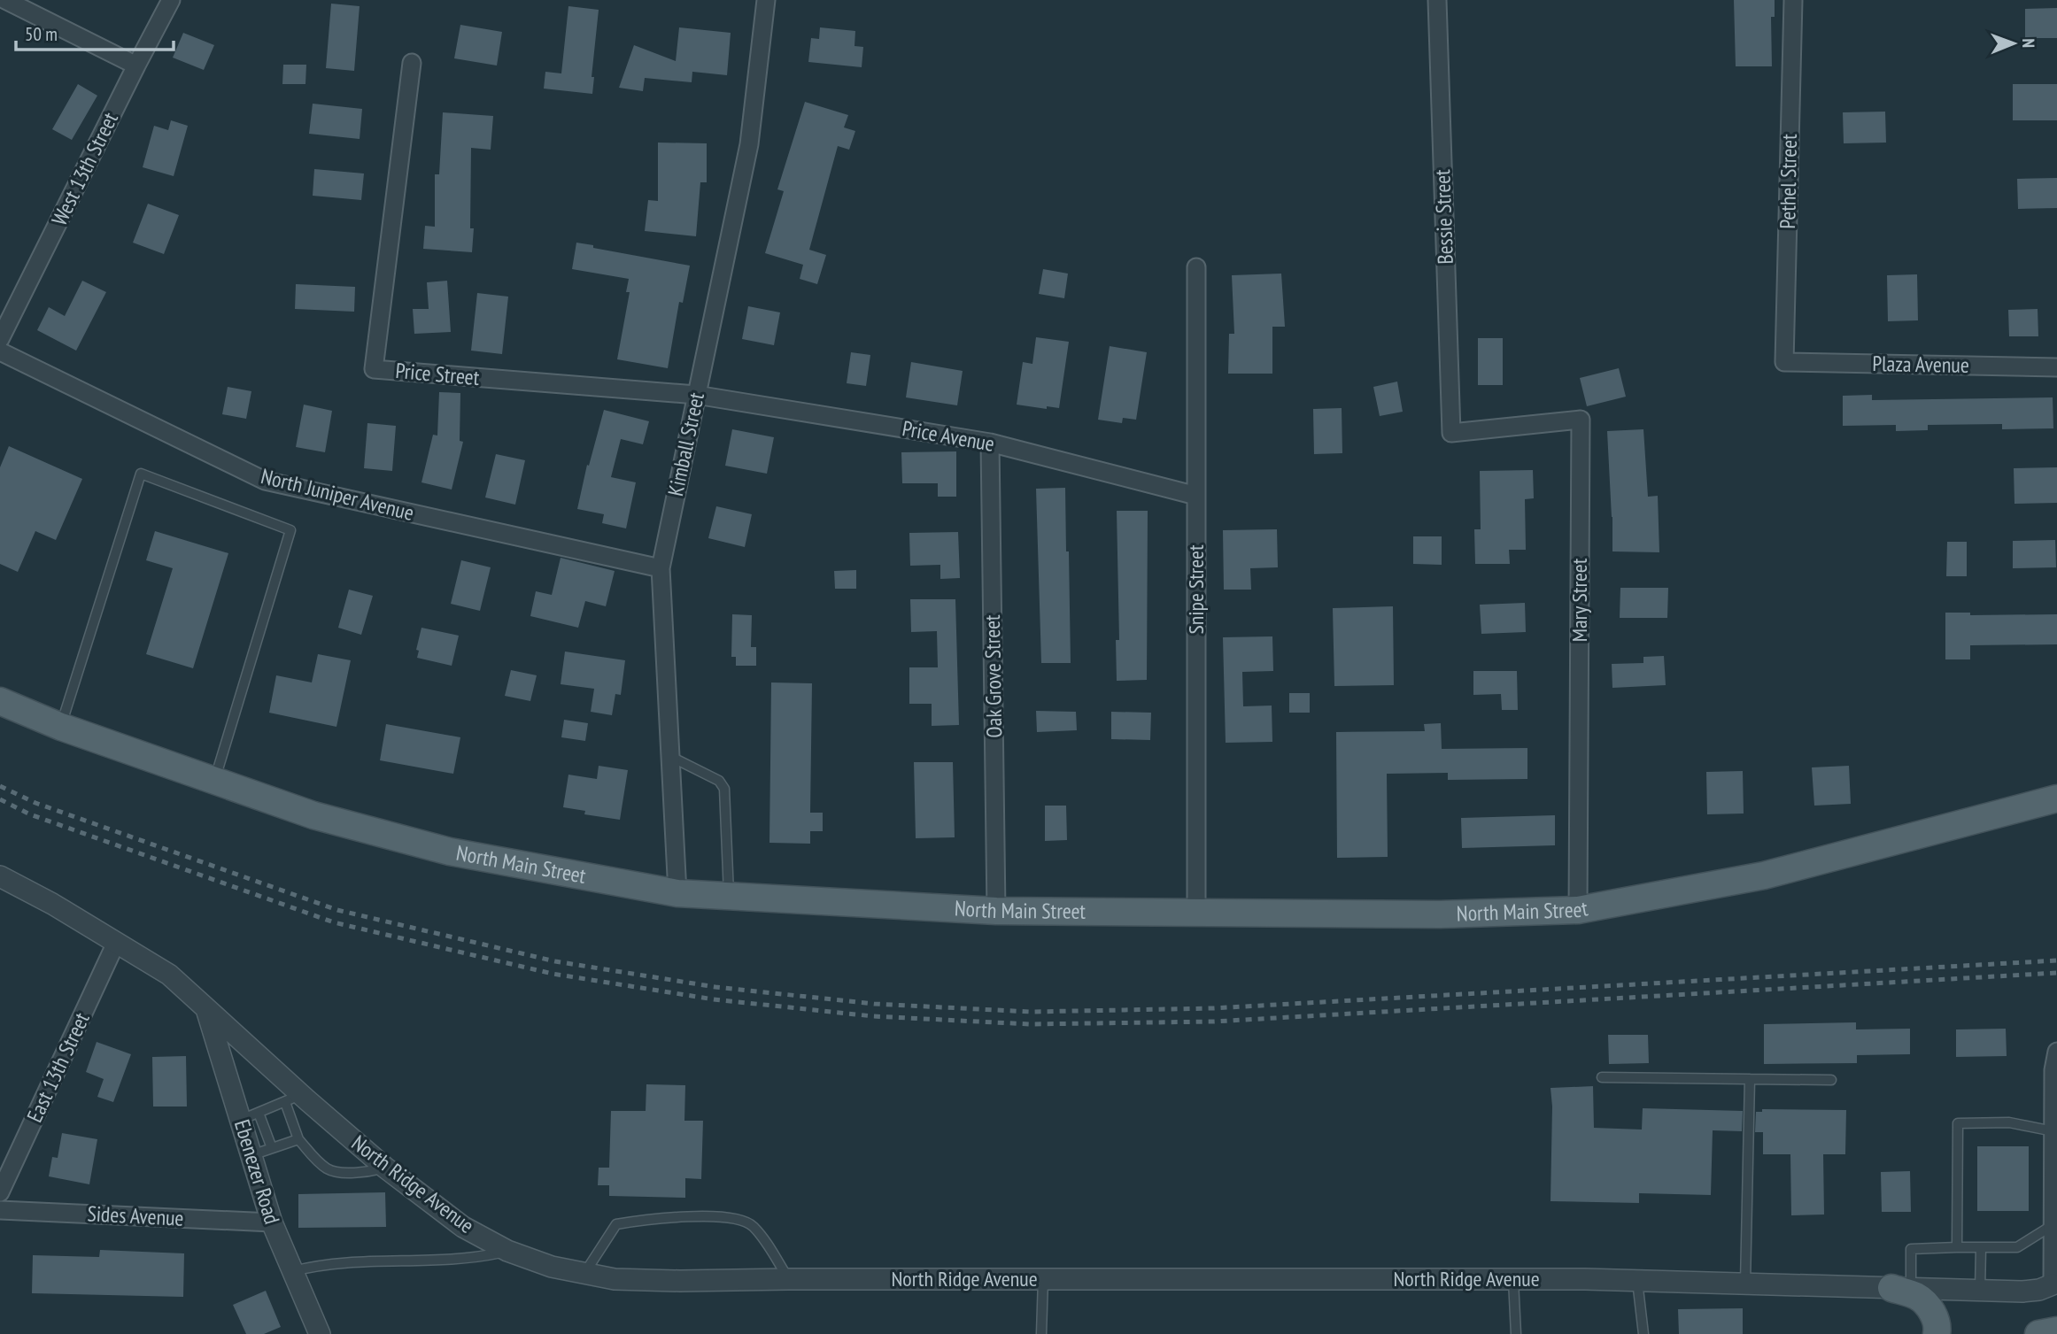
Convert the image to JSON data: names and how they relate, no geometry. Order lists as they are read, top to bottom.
{
  "streets": {
    "main road": ["North Main Street"],
    "street": [
      "West 13th Street",
      "Pethel Street",
      "Bessie Street",
      "Plaza Avenue",
      "Price Street",
      "Price Avenue",
      "Kimball Street",
      "North Juniper Avenue",
      "Snipe Street",
      "Mary Street",
      "Oak Grove Street",
      "East 13th Street",
      "Ebenezer Road",
      "North Ridge Avenue",
      "Sides Avenue"
    ]
  },
  "crossings": [
    ["Pethel Street", "Plaza Avenue"],
    ["Bessie Street", "Mary Street"],
    ["Price Street", "Price Avenue"],
    ["Price Street", "Kimball Street"],
    ["Price Avenue", "Kimball Street"],
    ["Price Avenue", "Snipe Street"],
    ["Price Avenue", "Oak Grove Street"],
    ["Kimball Street", "North Juniper Avenue"],
    ["Kimball Street", "North Main Street"],
    ["Snipe Street", "North Main Street"],
    ["Mary Street", "North Main Street"],
    ["Oak Grove Street", "North Main Street"],
    ["East 13th Street", "North Ridge Avenue"],
    ["Ebenezer Road", "North Ridge Avenue"],
    ["Ebenezer Road", "Sides Avenue"]
  ],
  "scale_bar": "50 m",
  "north": "right"
}
